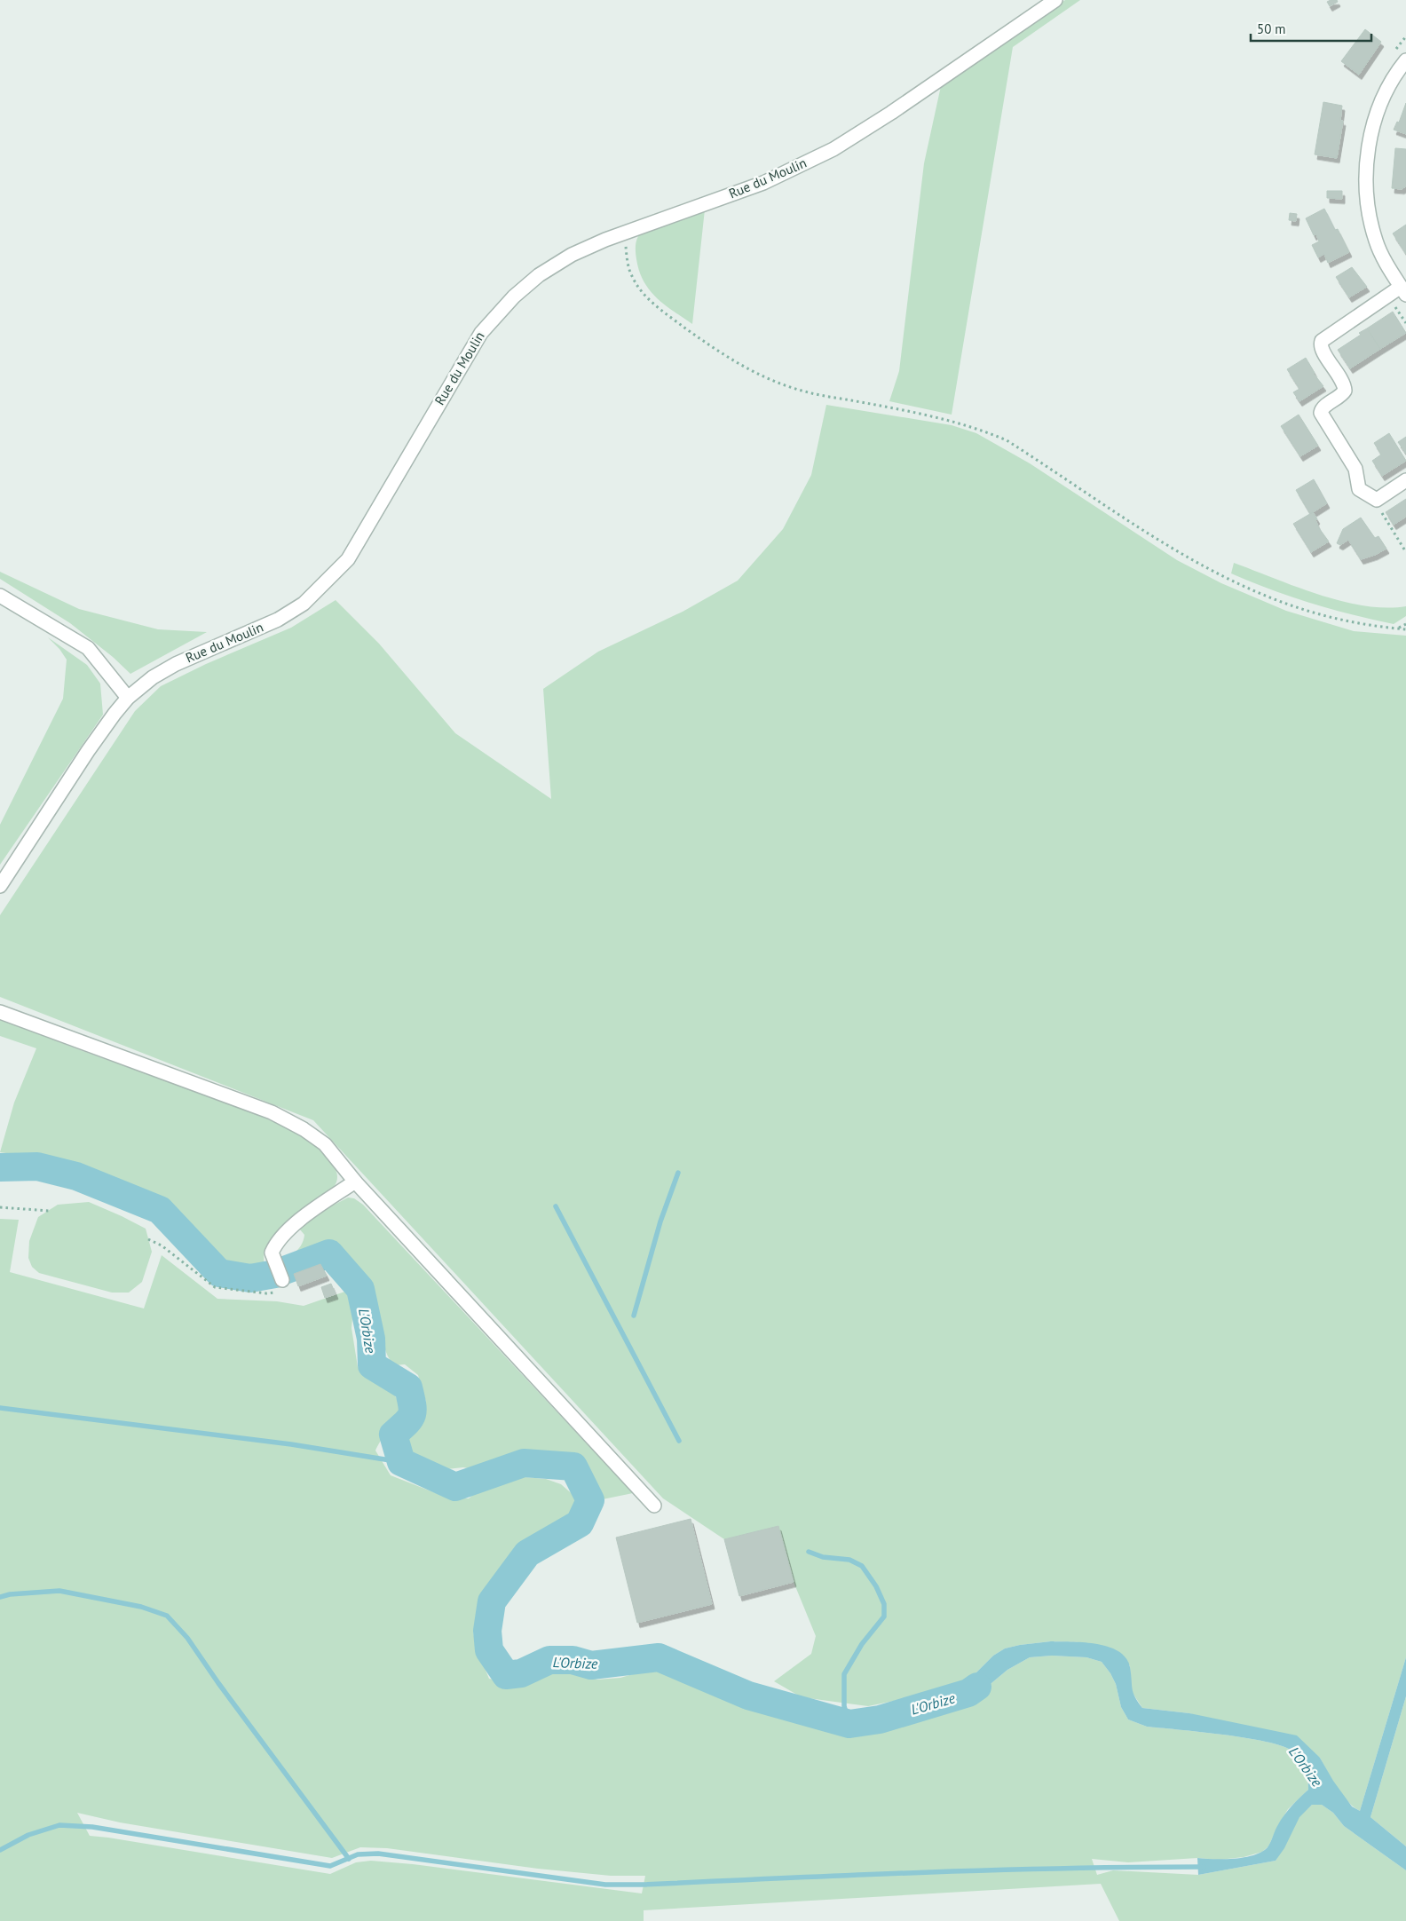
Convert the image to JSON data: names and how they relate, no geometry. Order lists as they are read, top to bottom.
{
  "streets": {
    "street": ["Rue du Moulin"]
  },
  "water": ["L'Orbize"],
  "scale_bar": "50 m"
}
